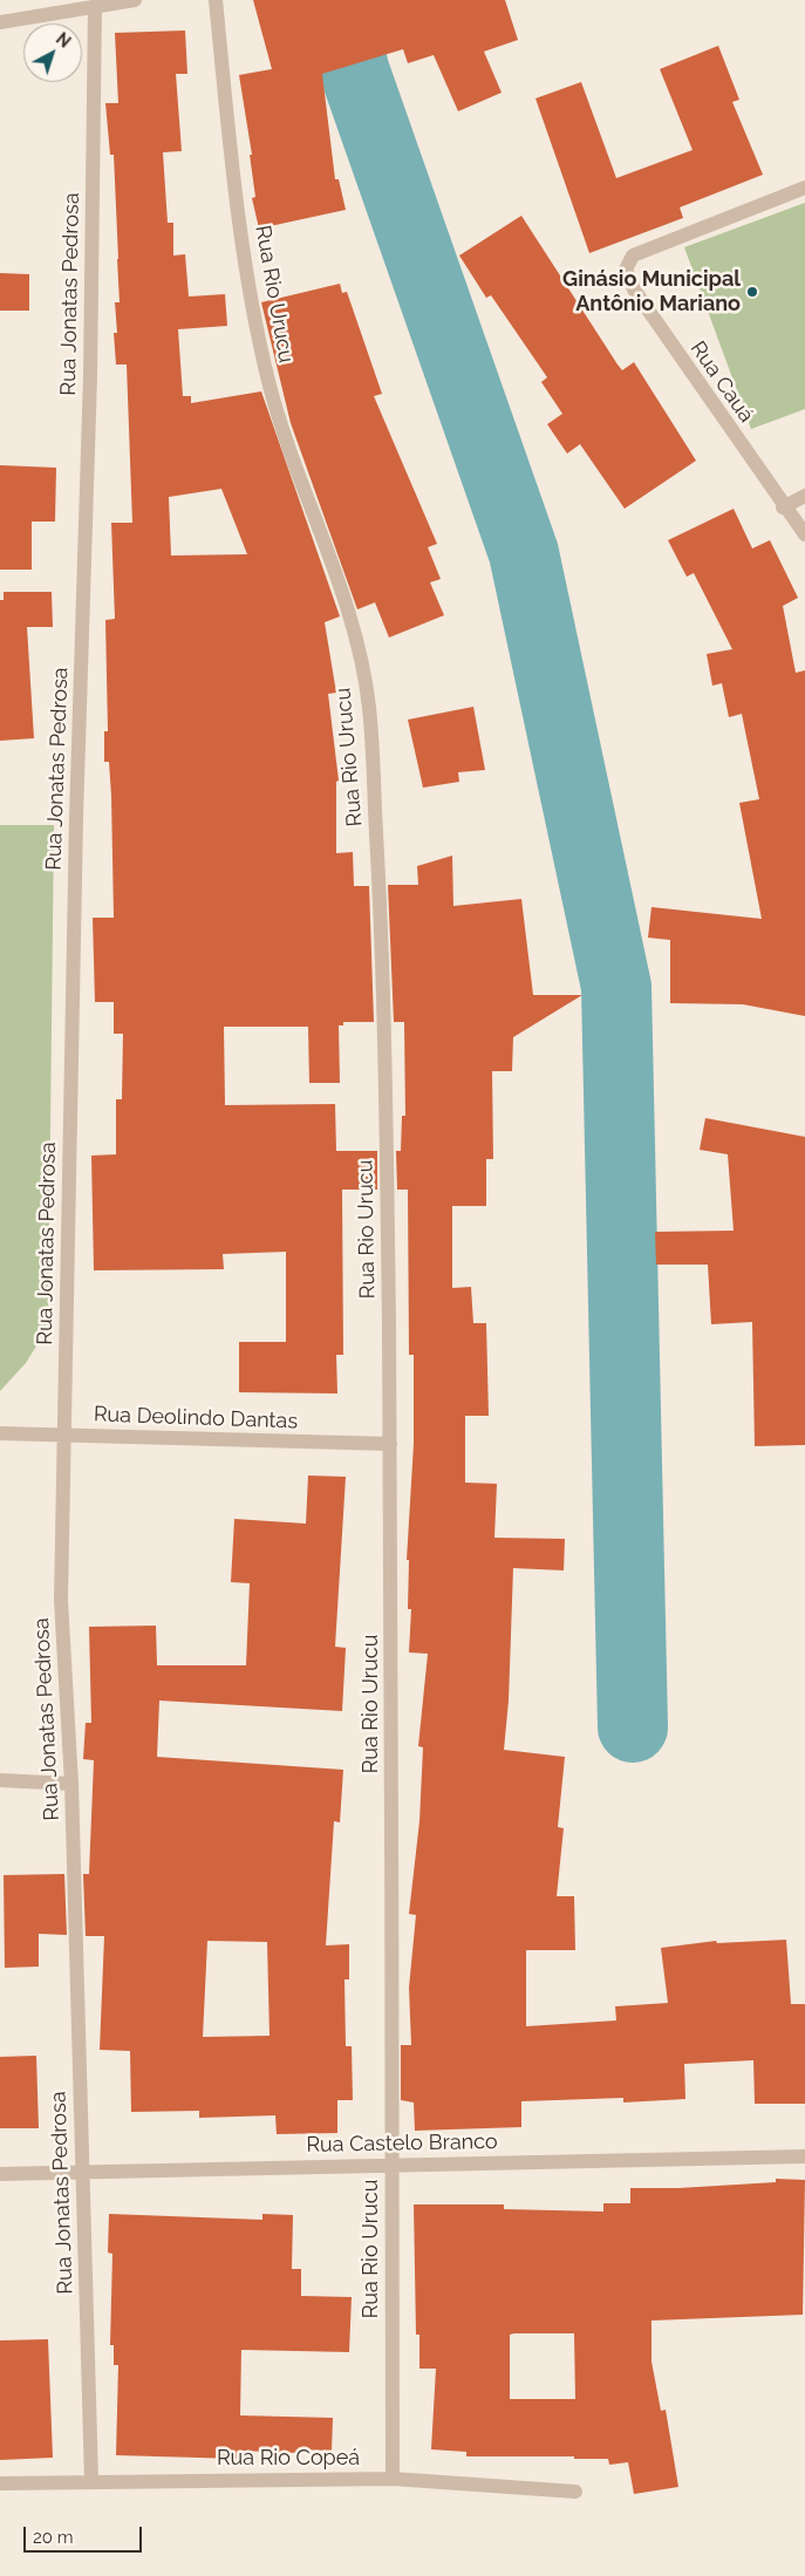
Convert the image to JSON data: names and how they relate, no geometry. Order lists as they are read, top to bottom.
{
  "streets": {
    "street": [
      "Rua Jonatas Pedrosa",
      "Rua Rio Urucu",
      "Rua Cauá",
      "Rua Deolindo Dantas",
      "Rua Castelo Branco",
      "Rua Rio Copeá"
    ]
  },
  "crossings": [
    ["Rua Jonatas Pedrosa", "Rua Deolindo Dantas"],
    ["Rua Jonatas Pedrosa", "Rua Castelo Branco"],
    ["Rua Jonatas Pedrosa", "Rua Rio Copeá"],
    ["Rua Rio Urucu", "Rua Deolindo Dantas"],
    ["Rua Rio Urucu", "Rua Castelo Branco"],
    ["Rua Rio Urucu", "Rua Rio Copeá"]
  ],
  "places": ["Ginásio Municipal Antônio Mariano"],
  "scale_bar": "20 m",
  "north": "top right"
}
